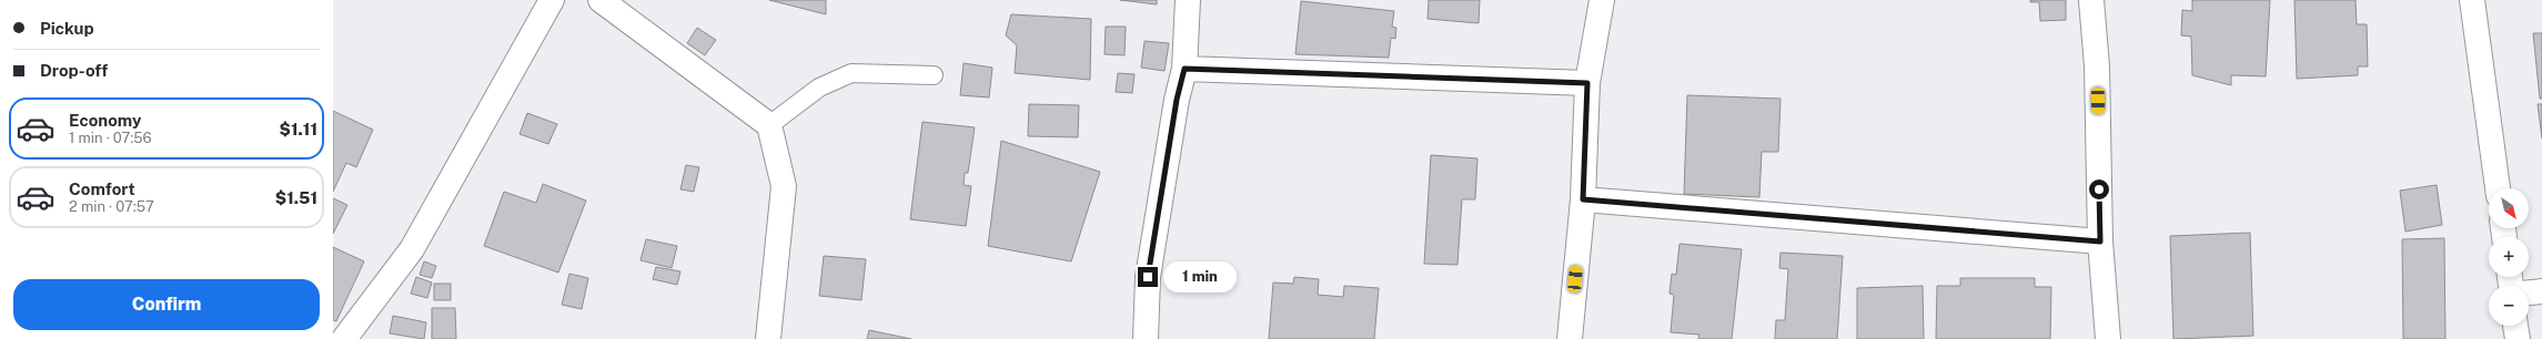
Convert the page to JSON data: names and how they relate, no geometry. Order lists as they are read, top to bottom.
{
  "north": "bottom right",
  "page": {
    "banner": ["Pickup", "Drop-off"],
    "list": [
      {
        "name": "Economy",
        "note": "1 min · 07:56",
        "value": "$1.11"
      },
      {
        "name": "Comfort",
        "note": "2 min · 07:57",
        "value": "$1.51"
      }
    ],
    "map_buttons": ["+", "−"],
    "bubble": "1 min",
    "buttons": "Confirm"
  }
}
